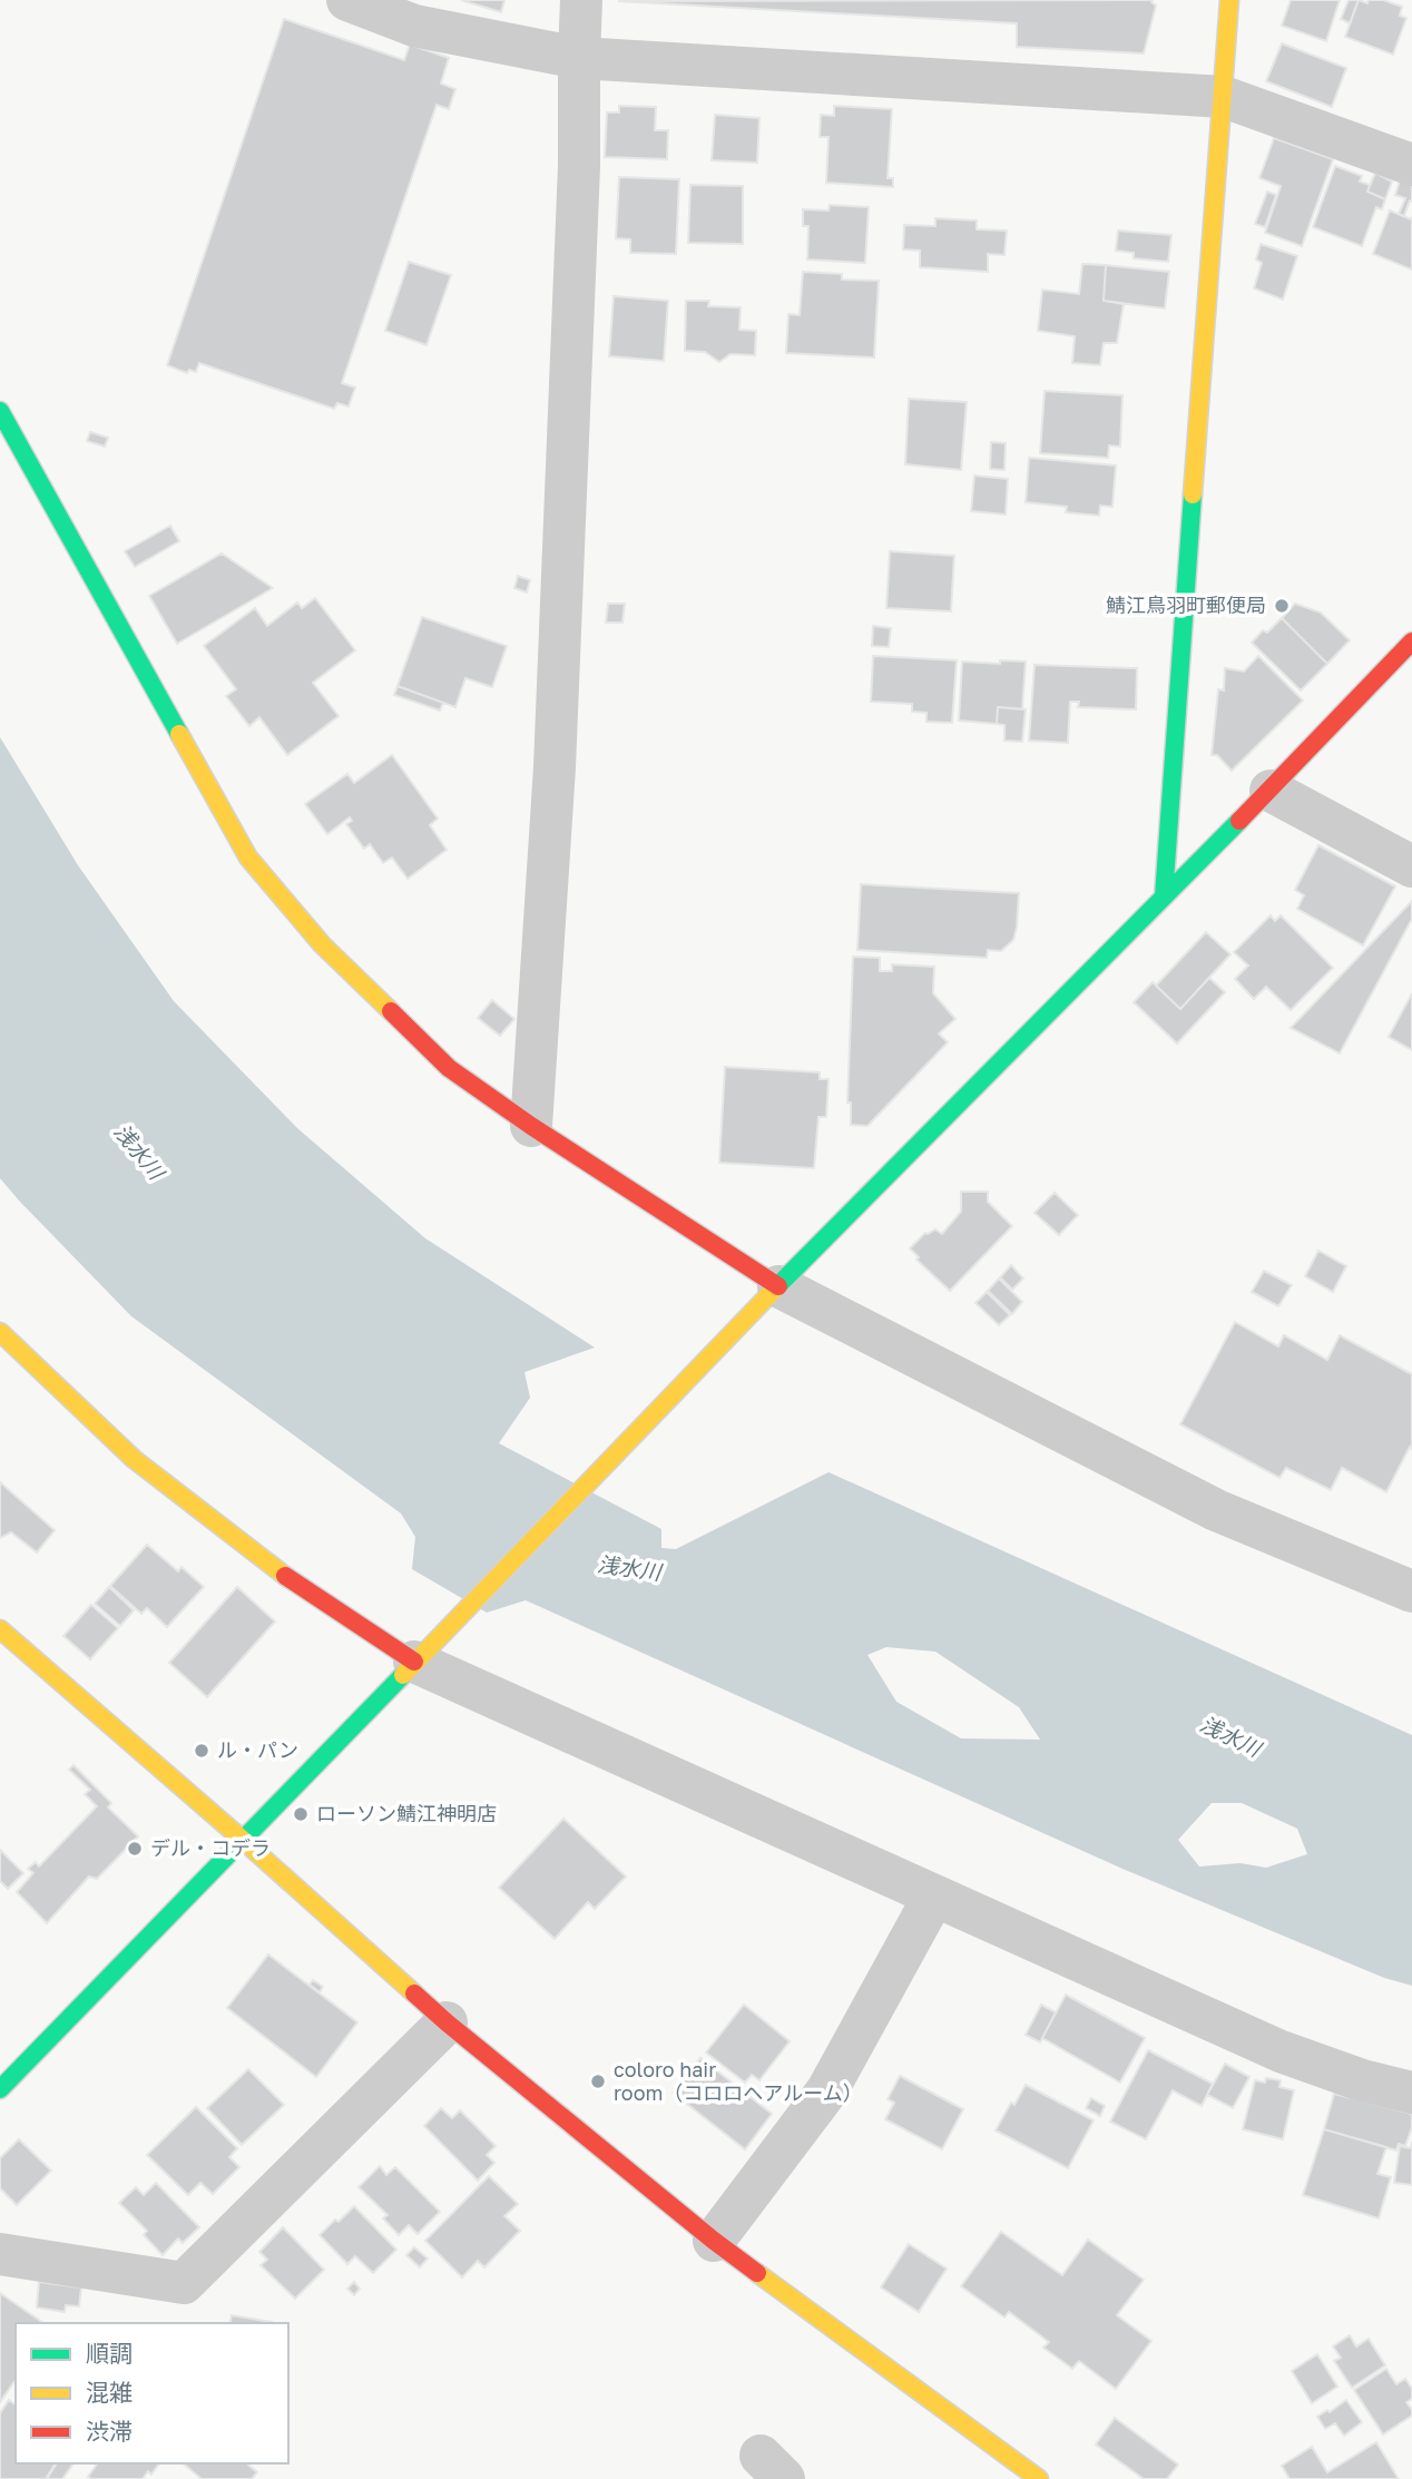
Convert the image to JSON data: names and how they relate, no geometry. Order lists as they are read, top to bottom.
{
  "water": ["浅水川"],
  "places": [
    "鯖江鳥羽町郵便局",
    "ル・パン",
    "ローソン鯖江神明店",
    "デル・コデラ",
    "coloro hair room（コロロヘアルーム）"
  ],
  "legend": ["順調", "混雑", "渋滞"]
}
